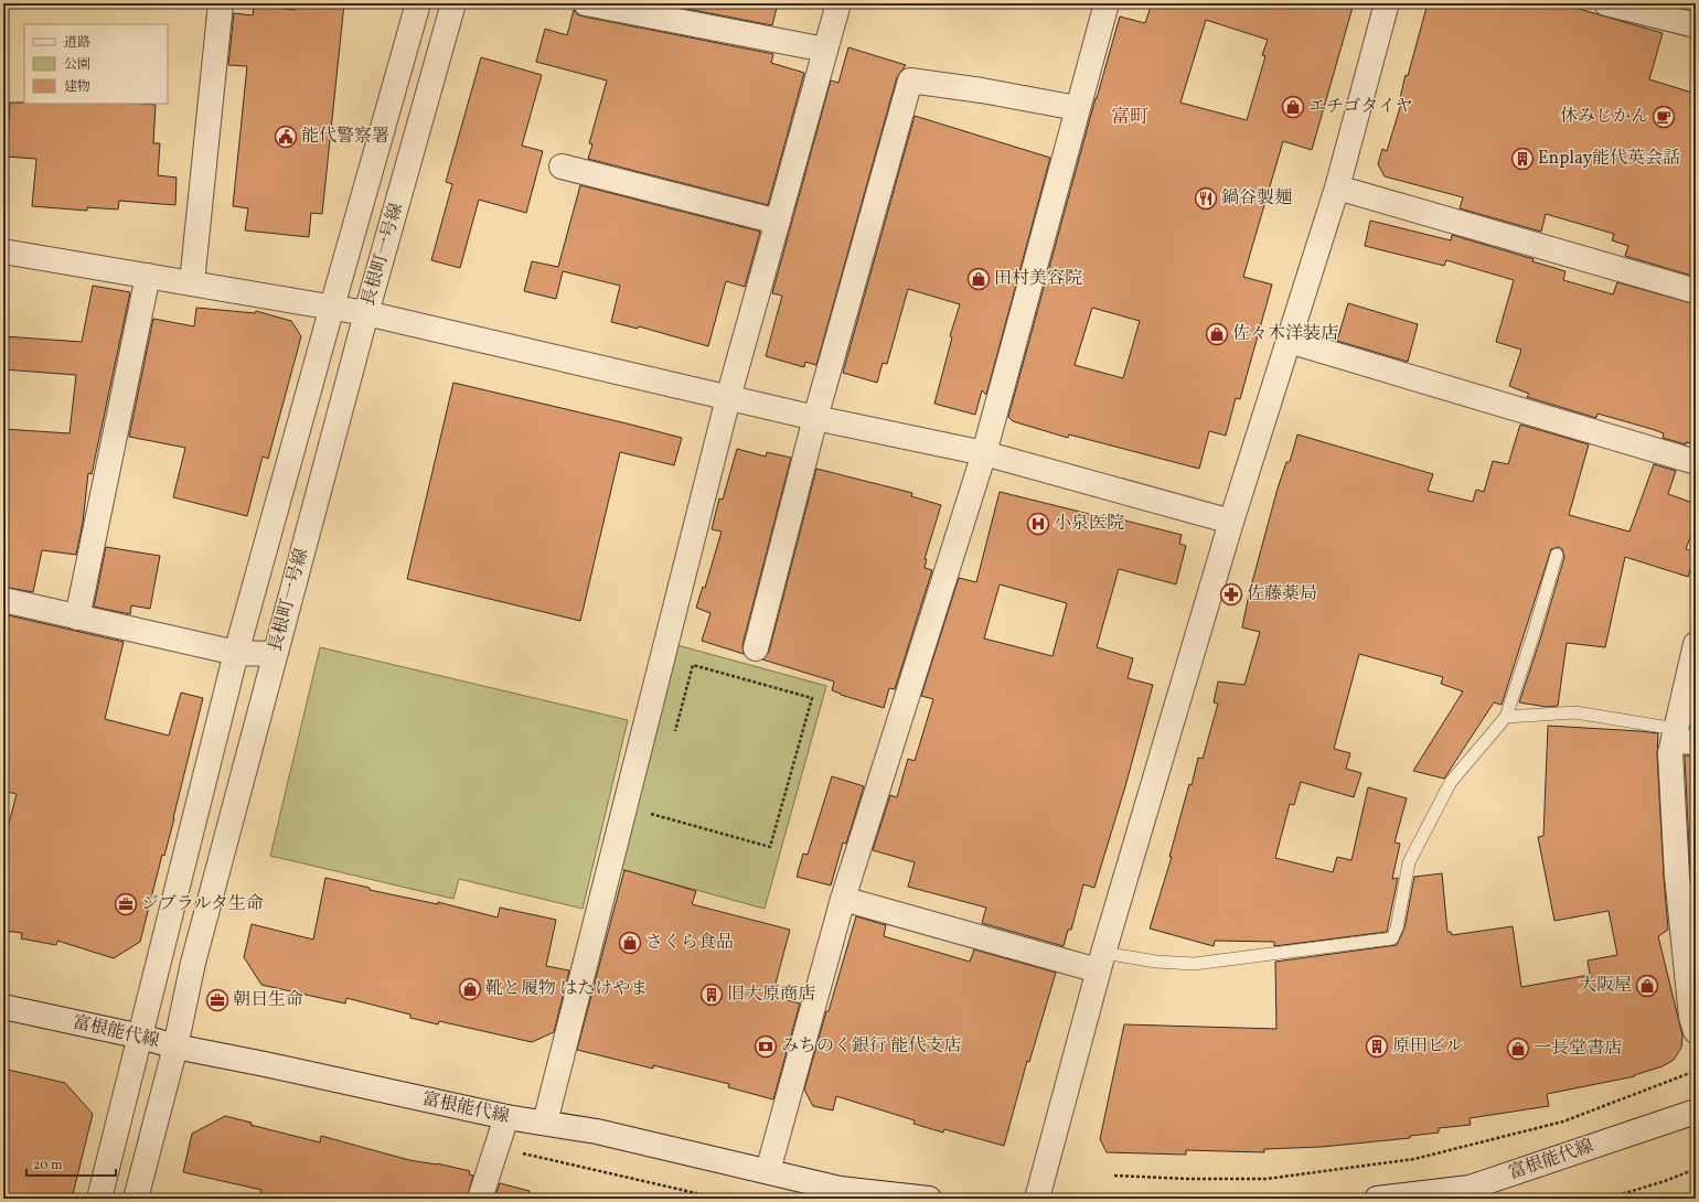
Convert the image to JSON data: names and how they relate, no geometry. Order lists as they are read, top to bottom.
{
  "streets": {
    "street": ["長根町一号線", "富根能代線"]
  },
  "crossings": [
    ["長根町一号線", "富根能代線"]
  ],
  "districts": ["富町"],
  "places": {
    "shop": [
      "エチゴタイヤ",
      "田村美容院",
      "佐々木洋装店",
      "さくら食品",
      "大阪屋",
      "靴と履物 はたけやま",
      "一長堂書店"
    ],
    "cafe": ["休みじかん"],
    "public building": ["能代警察署"],
    "building": ["Enplay能代英会話", "旧大原商店", "原田ビル"],
    "restaurant": ["鍋谷製麺"],
    "hospital": ["小泉医院"],
    "pharmacy": ["佐藤薬局"],
    "office": ["ジブラルタ生命", "朝日生命"],
    "bank": ["みちのく銀行 能代支店"]
  },
  "legend": ["道路", "公園", "建物"],
  "scale_bar": "20 m"
}
